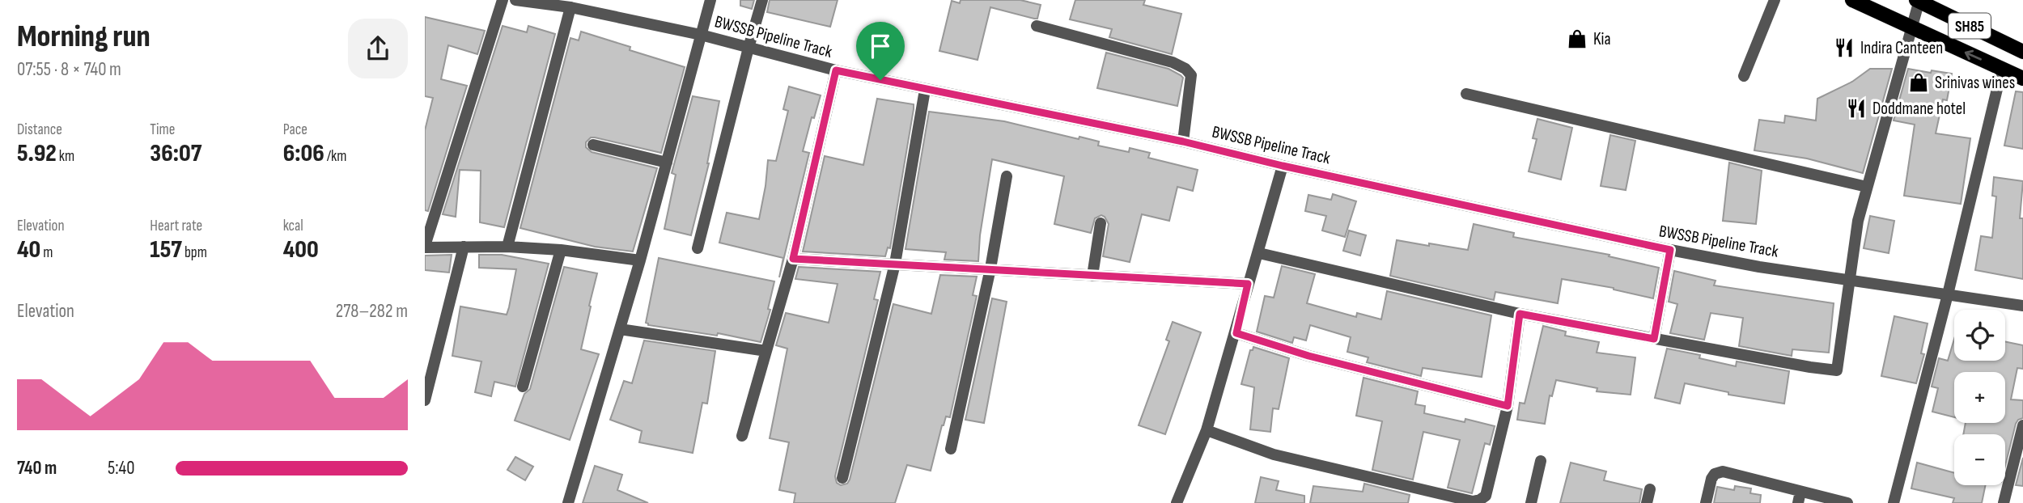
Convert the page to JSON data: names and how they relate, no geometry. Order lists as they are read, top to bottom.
{
  "streets": {
    "main road": ["SH85"],
    "street": ["BWSSB Pipeline Track"]
  },
  "places": {
    "shop": ["Kia", "Srinivas wines"],
    "restaurant": ["Indira Canteen", "Doddmane hotel"]
  },
  "page": {
    "heading": ["Morning run", "07:55 · 8 × 740 m"],
    "stats": [
      ["Distance", "5.92 km"],
      ["Time", "36:07"],
      ["Pace", "6:06 /km"],
      ["Elevation", "40 m"],
      ["Heart rate", "157 bpm"],
      ["kcal", "400"]
    ],
    "chart": ["Elevation", "278–282 m"],
    "map_buttons": ["+", "−"],
    "list": [
      {
        "name": "740 m",
        "note": "5:40"
      }
    ]
  }
}
